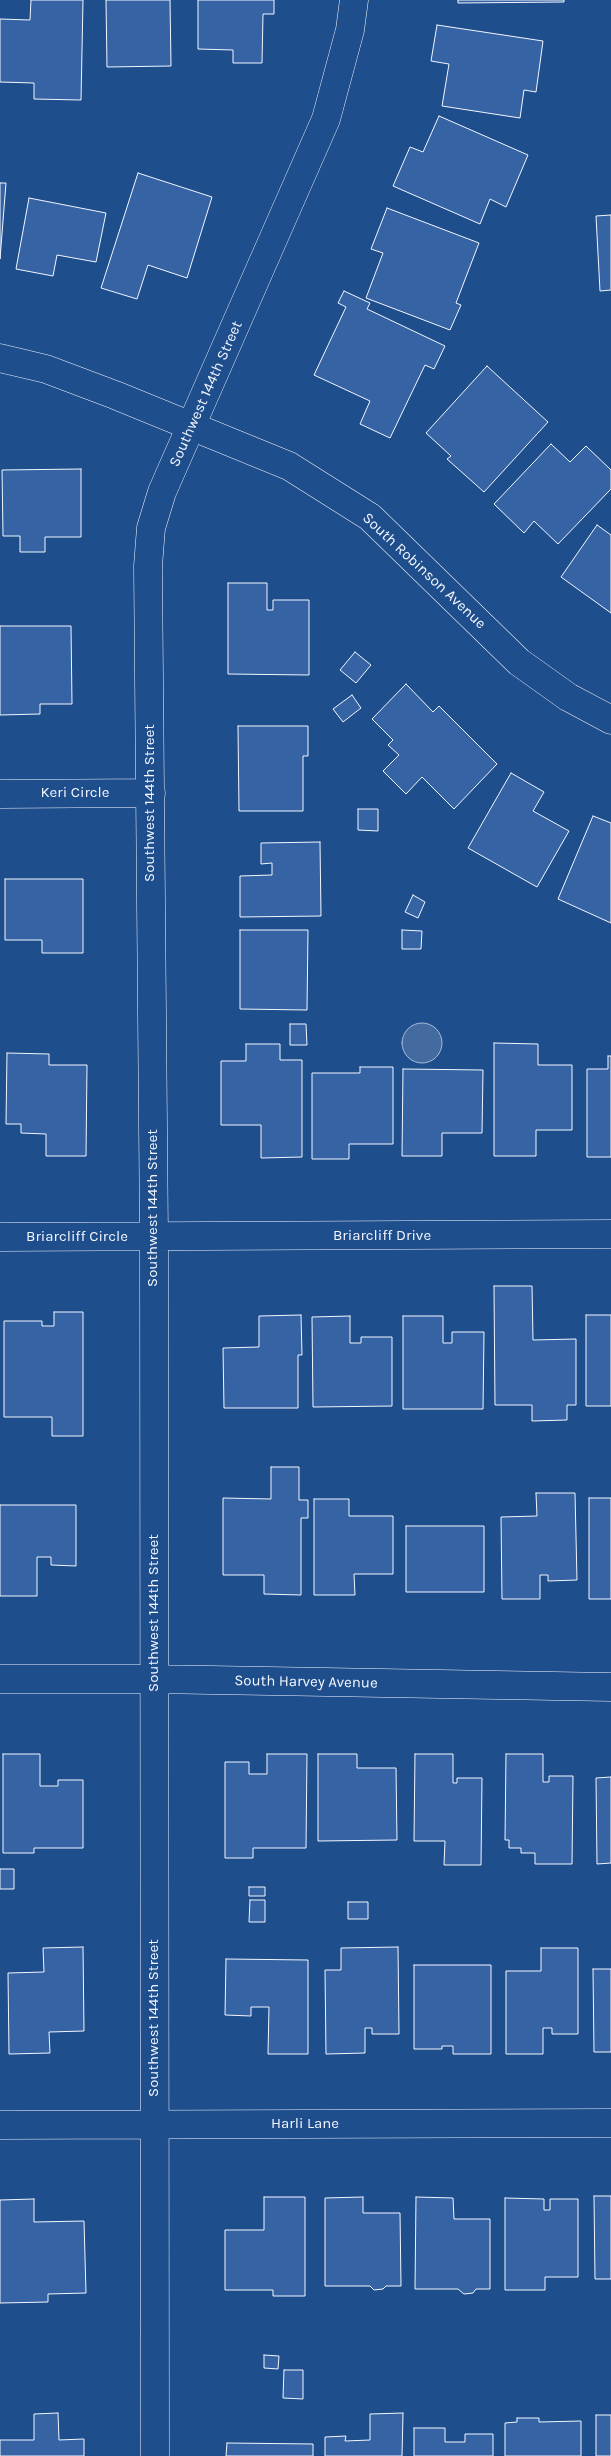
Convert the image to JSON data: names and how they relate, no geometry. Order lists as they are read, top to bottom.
{
  "streets": {
    "street": [
      "Southwest 144th Street",
      "South Robinson Avenue",
      "Keri Circle",
      "Briarcliff Drive",
      "Briarcliff Circle",
      "South Harvey Avenue",
      "Harli Lane"
    ]
  },
  "crossings": [
    ["Southwest 144th Street", "South Robinson Avenue"],
    ["Southwest 144th Street", "Keri Circle"],
    ["Southwest 144th Street", "Briarcliff Drive"],
    ["Southwest 144th Street", "Briarcliff Circle"],
    ["Southwest 144th Street", "South Harvey Avenue"],
    ["Southwest 144th Street", "Harli Lane"],
    ["Briarcliff Drive", "Briarcliff Circle"]
  ]
}
